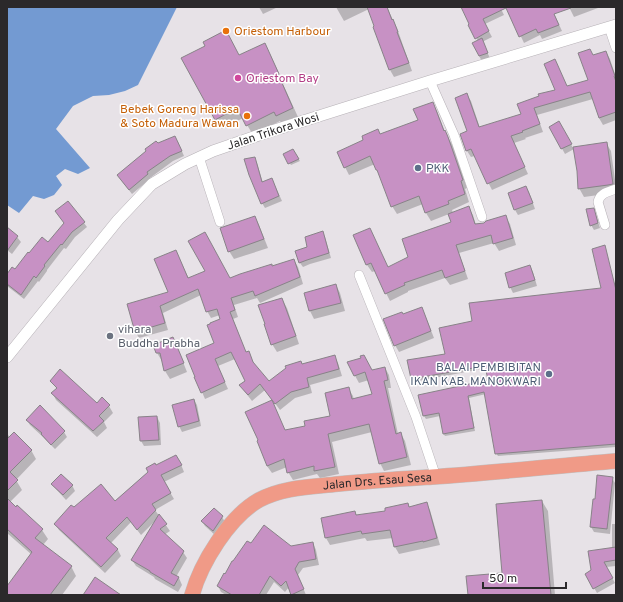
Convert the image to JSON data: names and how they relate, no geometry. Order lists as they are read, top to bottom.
{
  "streets": {
    "highway": ["Jalan Drs. Esau Sesa"],
    "street": ["Jalan Trikora Wosi"]
  },
  "places": [
    "Oriestom Harbour",
    "Oriestom Bay",
    "Bebek Goreng Harissa & Soto Madura Wawan",
    "PKK",
    "vihara Buddha Prabha",
    "BALAI PEMBIBITAN IKAN KAB. MANOKWARI"
  ],
  "scale_bar": "50 m"
}
